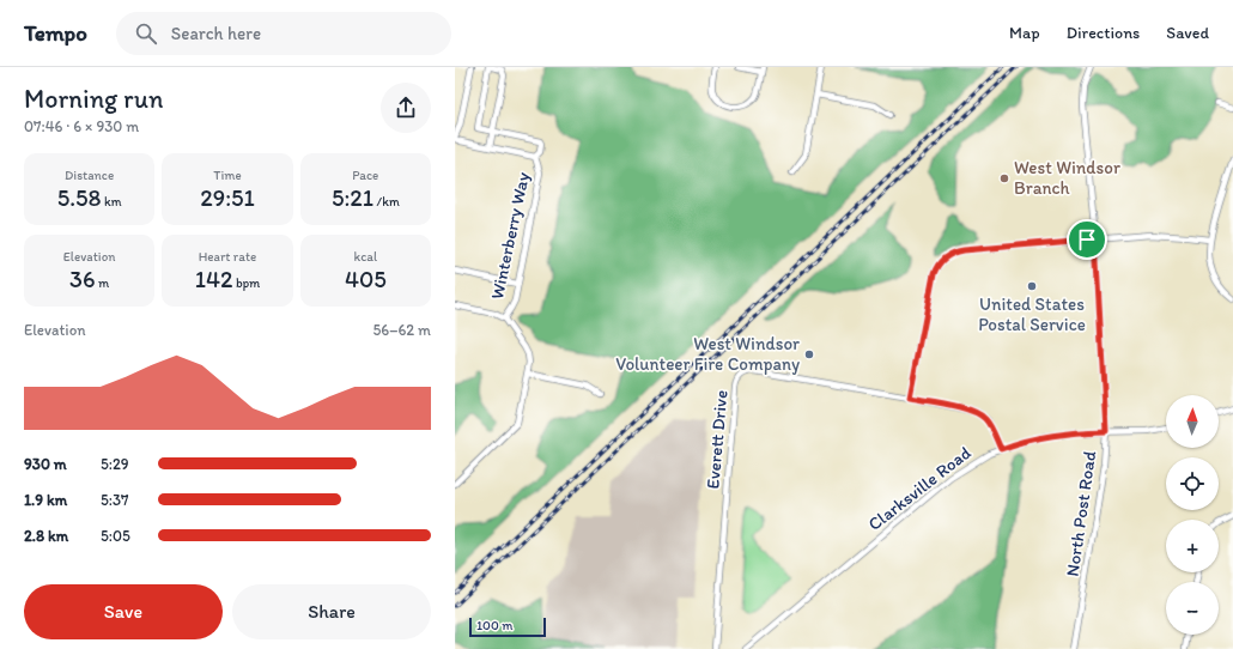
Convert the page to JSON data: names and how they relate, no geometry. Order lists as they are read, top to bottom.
{
  "streets": {
    "street": [
      "Winterberry Way",
      "Everett Drive",
      "Clarksville Road",
      "North Post Road"
    ]
  },
  "crossings": [
    ["Everett Drive", "Clarksville Road"],
    ["Clarksville Road", "North Post Road"]
  ],
  "places": ["West Windsor Branch", "United States Postal Service", "West Windsor Volunteer Fire Company"],
  "scale_bar": "100 m",
  "north": "top",
  "page": {
    "header": "Tempo",
    "search": "Search here",
    "nav": ["Map", "Directions", "Saved"],
    "heading": ["Morning run", "07:46 · 6 × 930 m"],
    "stats": [
      ["Distance", "5.58 km"],
      ["Time", "29:51"],
      ["Pace", "5:21 /km"],
      ["Elevation", "36 m"],
      ["Heart rate", "142 bpm"],
      ["kcal", "405"]
    ],
    "chart": ["Elevation", "56–62 m"],
    "map_buttons": ["+", "−"],
    "list": [
      {
        "name": "930 m",
        "note": "5:29"
      },
      {
        "name": "1.9 km",
        "note": "5:37"
      },
      {
        "name": "2.8 km",
        "note": "5:05"
      }
    ],
    "buttons": ["Save", "Share"],
    "scale": "100 m"
  }
}
